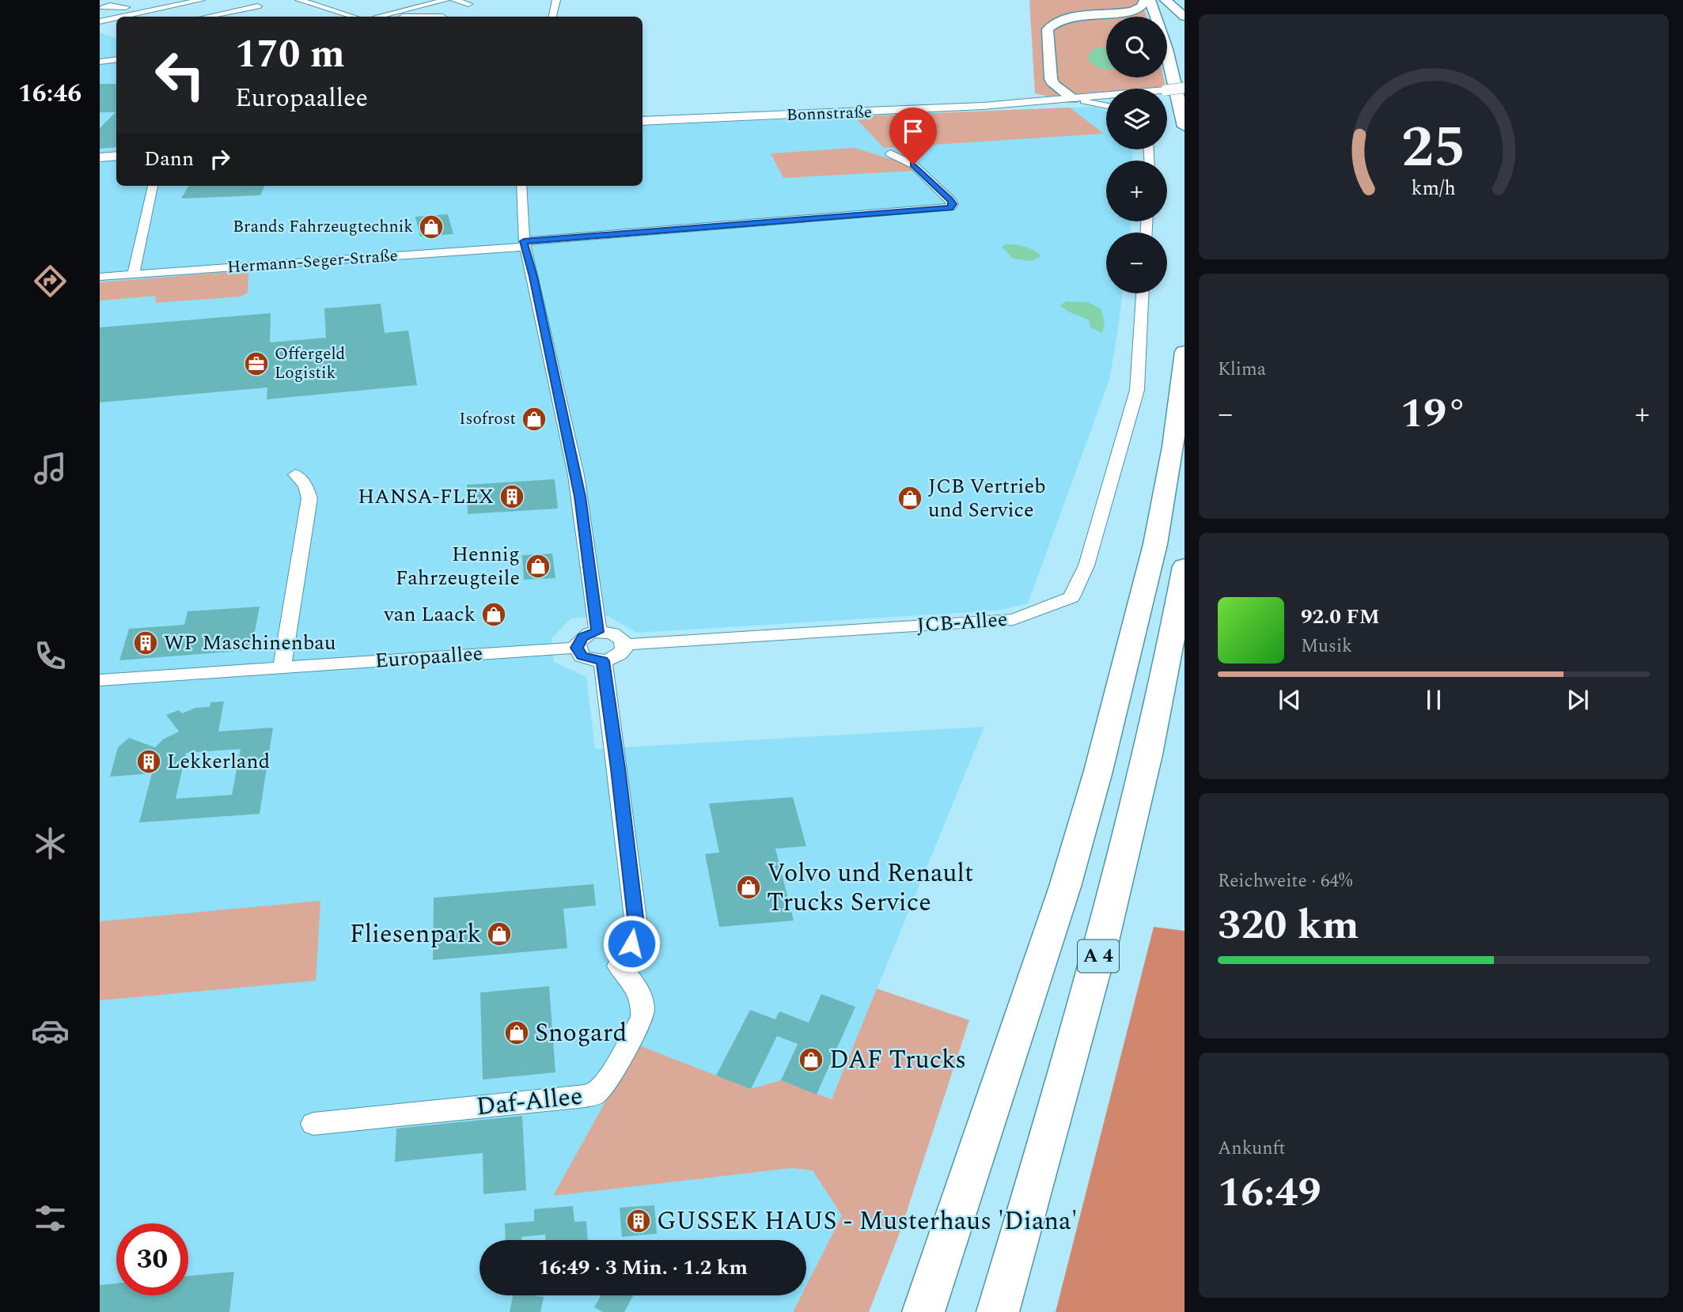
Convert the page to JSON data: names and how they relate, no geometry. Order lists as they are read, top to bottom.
{
  "streets": {
    "highway": ["A 4"],
    "main road": ["Bonnstraße"],
    "street": [
      "Hermann-Seger-Straße",
      "JCB-Allee",
      "Europaallee",
      "Daf-Allee"
    ]
  },
  "crossings": [
    ["JCB-Allee", "Europaallee"]
  ],
  "places": {
    "shop": [
      "Brands Fahrzeugtechnik",
      "Isofrost",
      "JCB Vertrieb und Service",
      "Hennig Fahrzeugteile",
      "van Laack",
      "Volvo und Renault Trucks Service",
      "Fliesenpark",
      "Snogard",
      "DAF Trucks"
    ],
    "office": ["Offergeld Logistik"],
    "building": [
      "HANSA-FLEX",
      "WP Maschinenbau",
      "Lekkerland",
      "GUSSEK HAUS - Musterhaus 'Diana'"
    ]
  },
  "page": {
    "tabs": "16:46",
    "map_buttons": ["+", "−"],
    "turn": ["170 m", "Europaallee"],
    "then": "Dann",
    "tile": [
      "Klima",
      ["Reichweite · 64%", "320 km"],
      ["Ankunft", "16:49"]
    ],
    "heat": ["−", "19°", "+"],
    "song": ["92.0 FM", "Musik"],
    "limit": "30",
    "trip": "16:49 · 3 Min. · 1.2 km",
    "gauge": ["25", "km/h"]
  }
}
